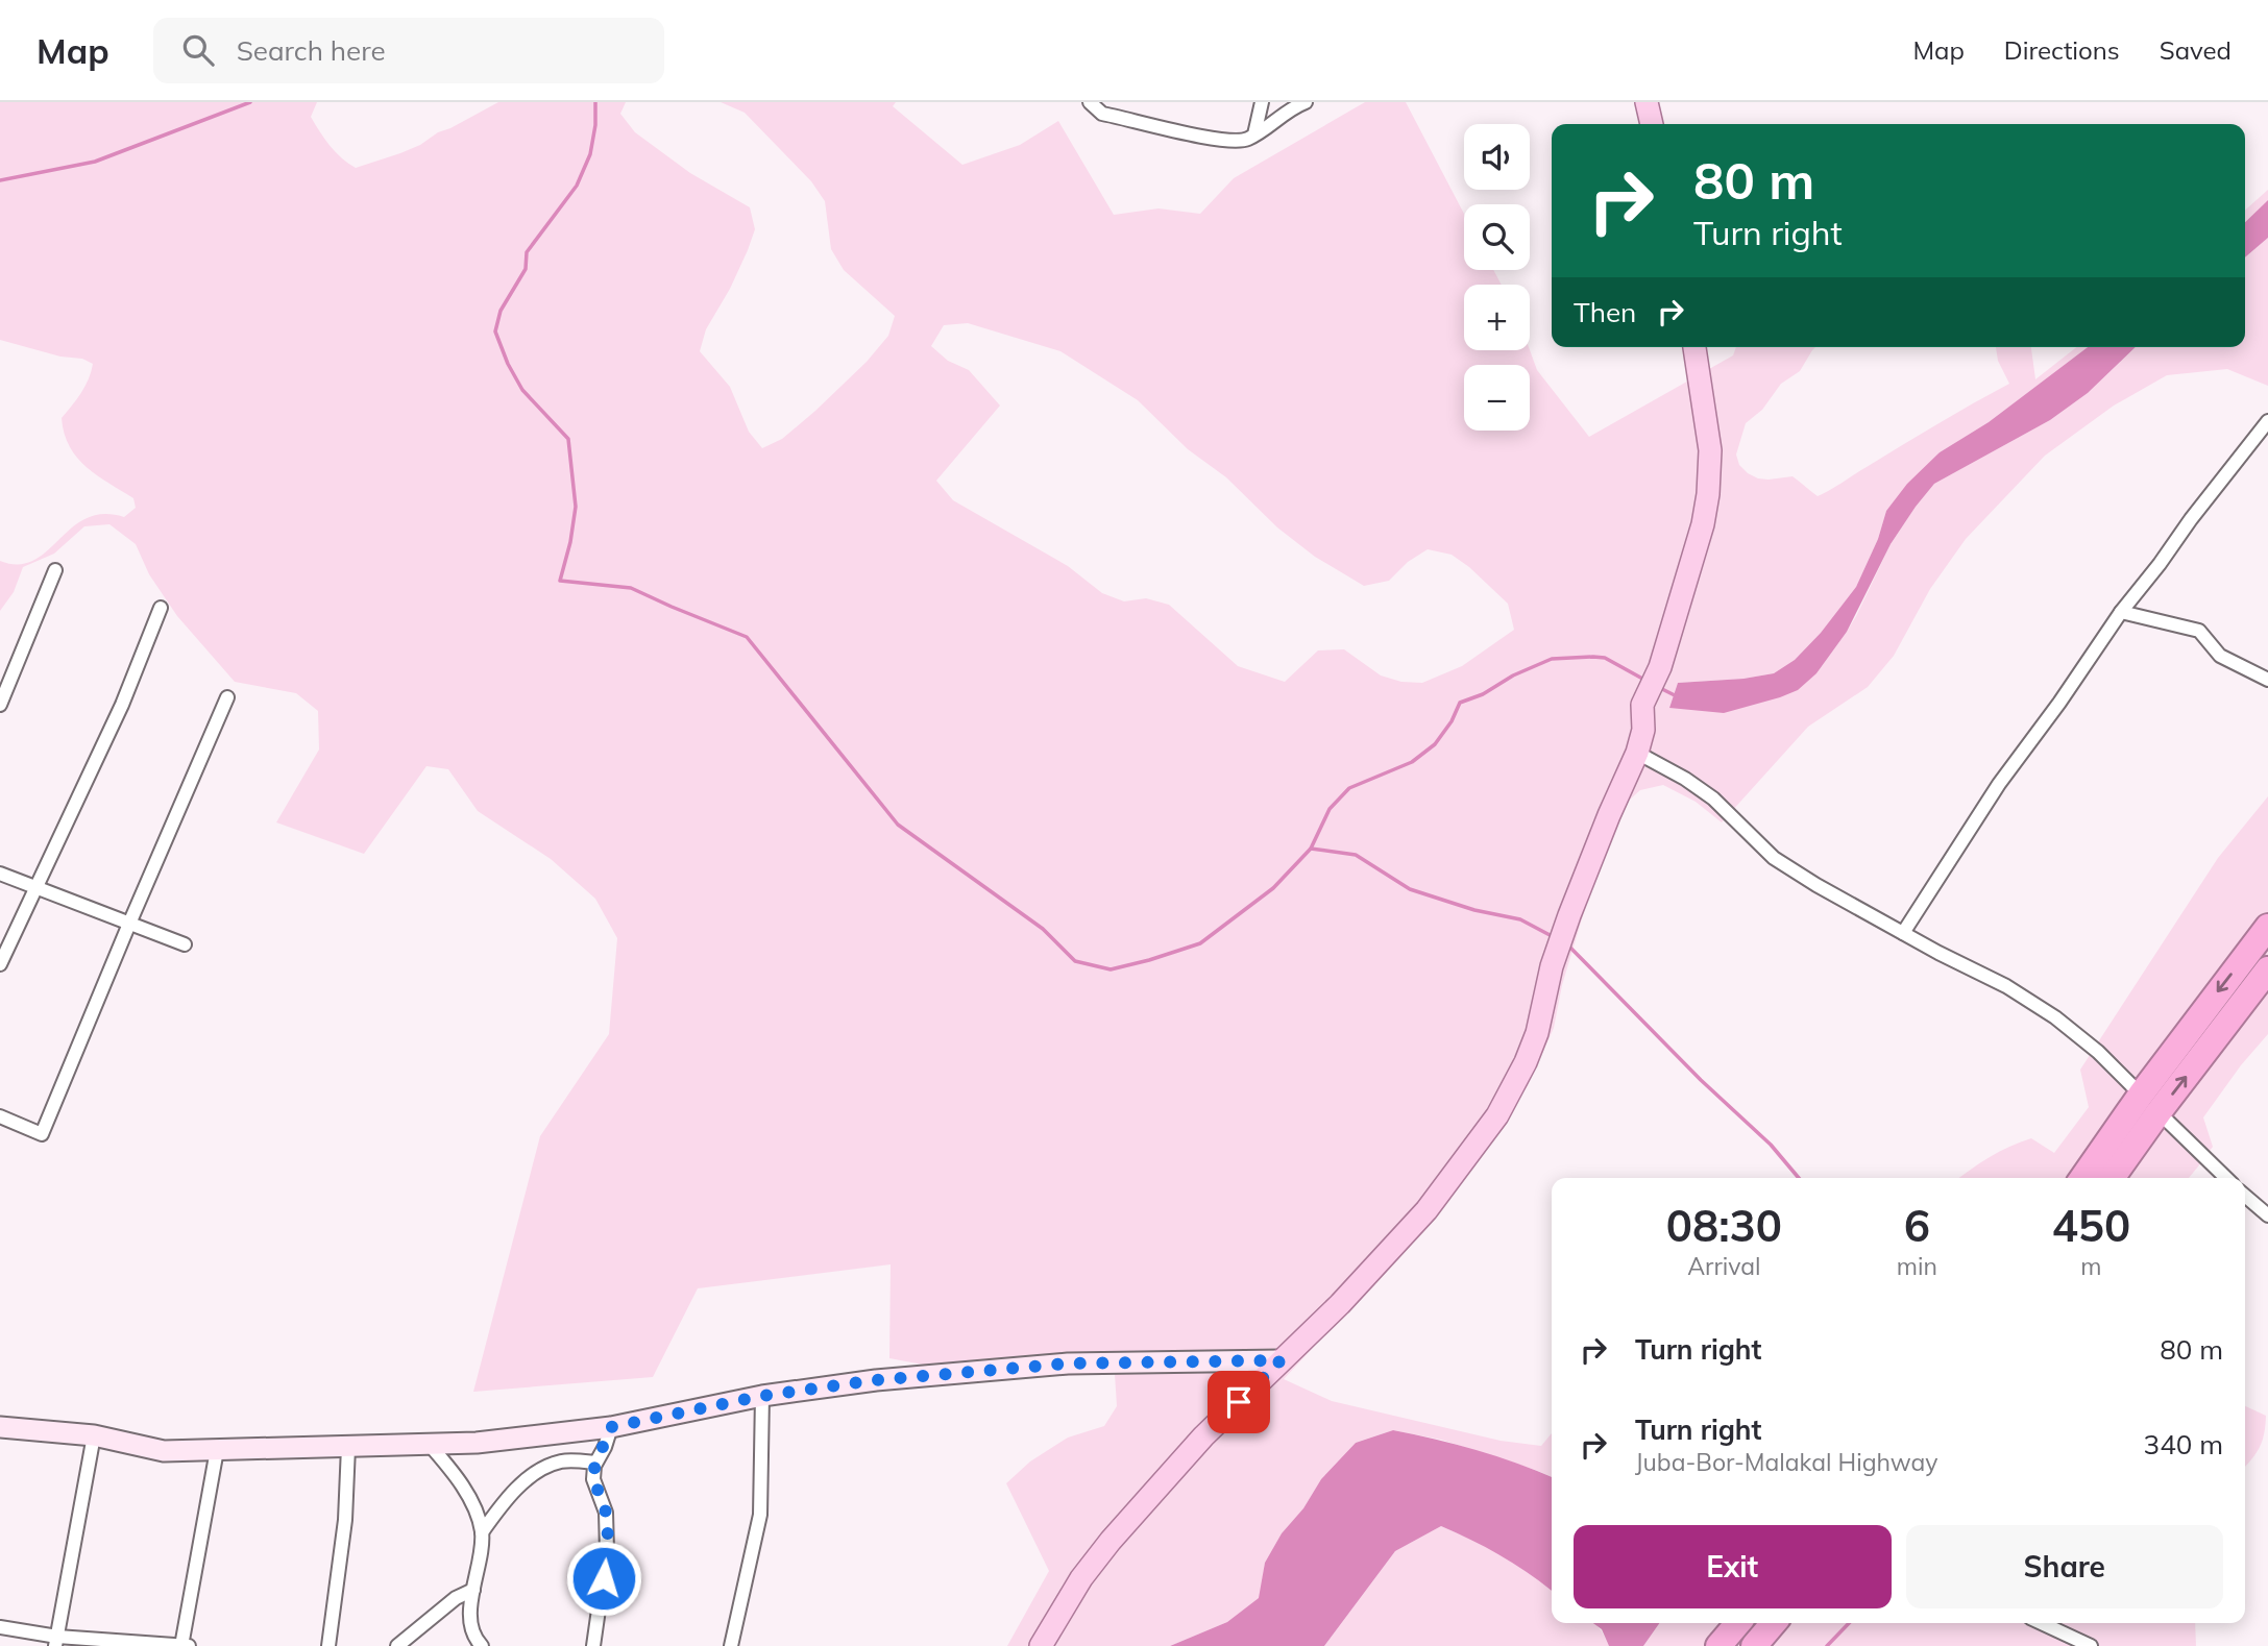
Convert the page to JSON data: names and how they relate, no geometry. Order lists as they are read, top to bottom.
{
  "page": {
    "header": "Map",
    "search": "Search here",
    "nav": ["Map", "Directions", "Saved"],
    "map_buttons": ["+", "−"],
    "turn": ["80 m", "Turn right"],
    "then": "Then",
    "eta": [
      "08:30",
      "Arrival",
      "6",
      "min",
      "450",
      "m"
    ],
    "list": [
      {
        "name": "Turn right",
        "value": "80 m"
      },
      {
        "name": "Turn right",
        "note": "Juba-Bor-Malakal Highway",
        "value": "340 m"
      }
    ],
    "buttons": ["Exit", "Share"]
  }
}
